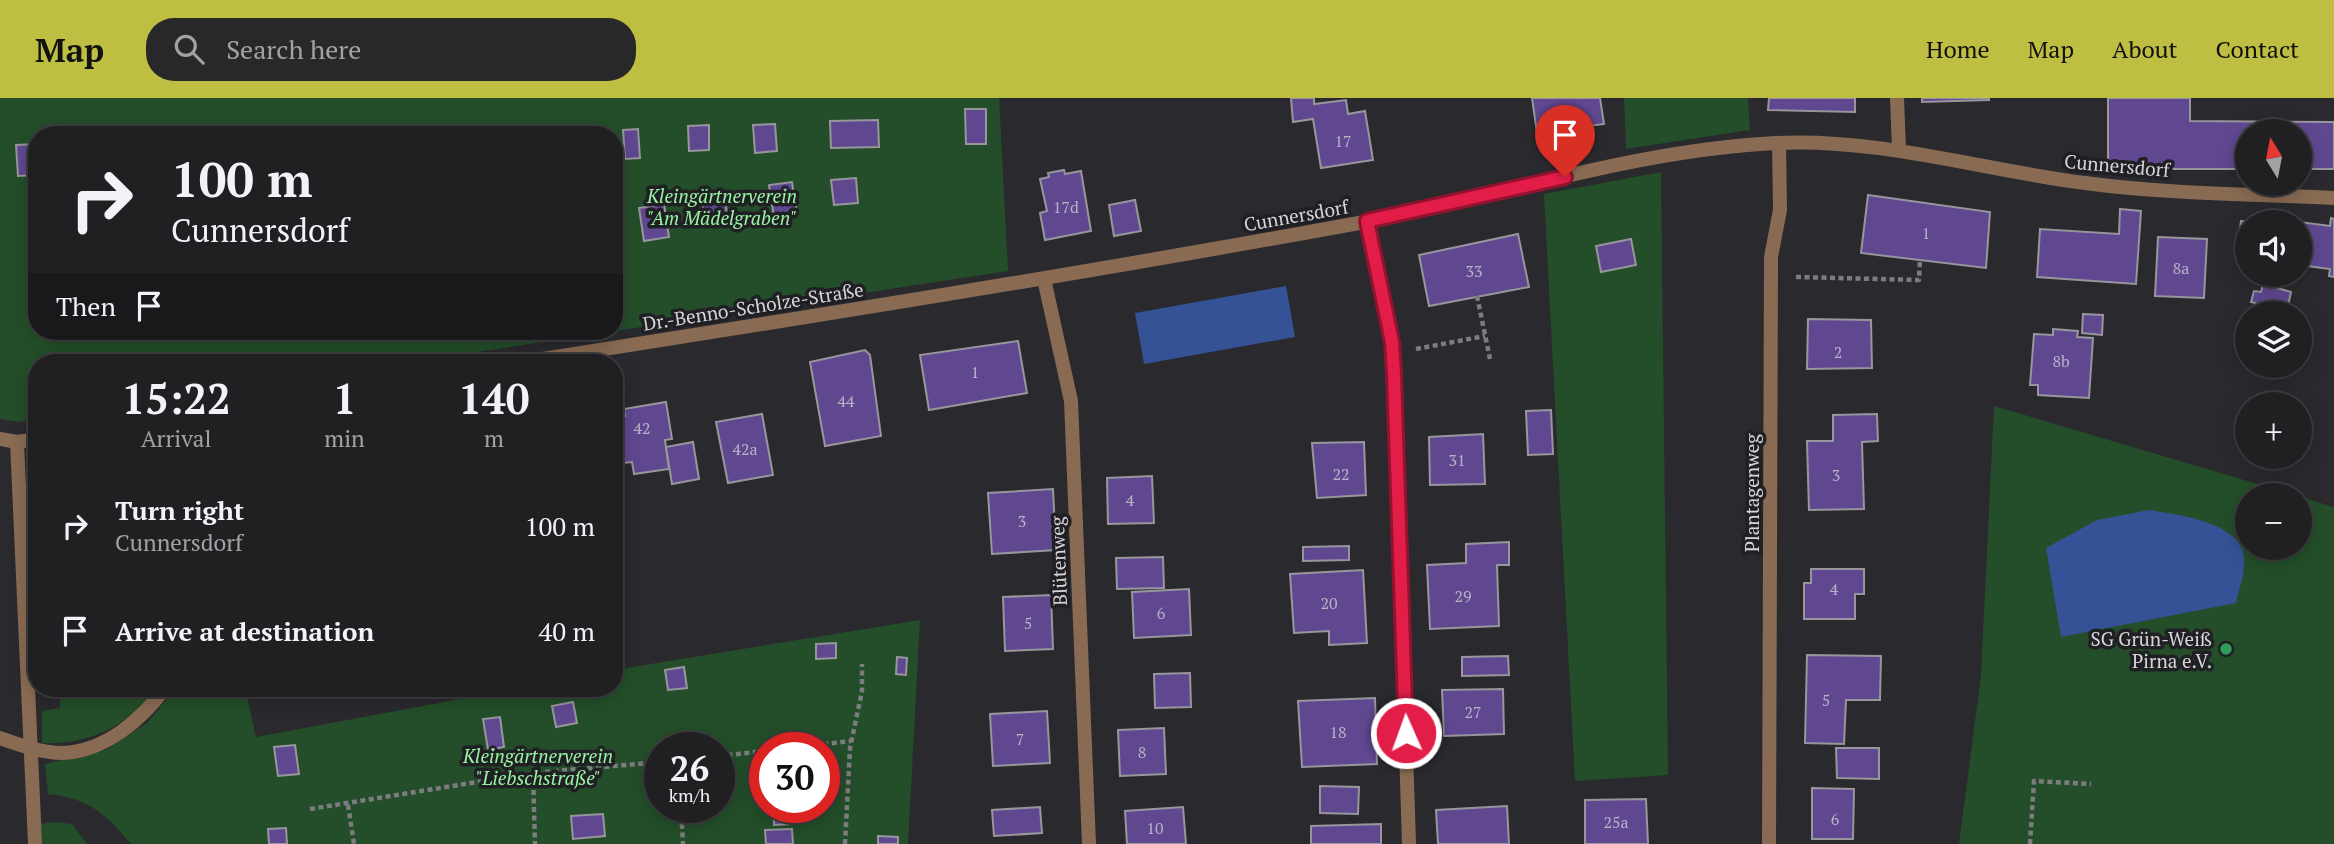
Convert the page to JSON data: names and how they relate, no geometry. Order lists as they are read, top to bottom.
{
  "streets": {
    "street": [
      "Cunnersdorf",
      "Dr.-Benno-Scholze-Straße",
      "Plantagenweg",
      "Blütenweg"
    ]
  },
  "crossings": [
    ["Cunnersdorf", "Dr.-Benno-Scholze-Straße"],
    ["Cunnersdorf", "Plantagenweg"],
    ["Cunnersdorf", "Blütenweg"]
  ],
  "parks": ["Kleingärtnerverein \"Am Mädelgraben\"", "Kleingärtnerverein \"Liebschstraße\""],
  "places": ["SG Grün-Weiß Pirna e.V."],
  "house_numbers": [
    "17",
    "17d",
    "1",
    "8a",
    "33",
    "2",
    "8b",
    "1",
    "44",
    "42",
    "42a",
    "31",
    "22",
    "3",
    "4",
    "3",
    "4",
    "29",
    "20",
    "6",
    "5",
    "5",
    "27",
    "18",
    "7",
    "8",
    "6",
    "25a",
    "10"
  ],
  "north": "top",
  "page": {
    "header": "Map",
    "search": "Search here",
    "nav": [
      "Home",
      "Map",
      "About",
      "Contact"
    ],
    "map_buttons": ["+", "−"],
    "turn": ["100 m", "Cunnersdorf"],
    "then": "Then",
    "eta": [
      "15:22",
      "Arrival",
      "1",
      "min",
      "140",
      "m"
    ],
    "list": [
      {
        "name": "Turn right",
        "note": "Cunnersdorf",
        "value": "100 m"
      },
      {
        "name": "Arrive at destination",
        "value": "40 m"
      }
    ],
    "speed": "26 km/h",
    "limit": "30"
  }
}
